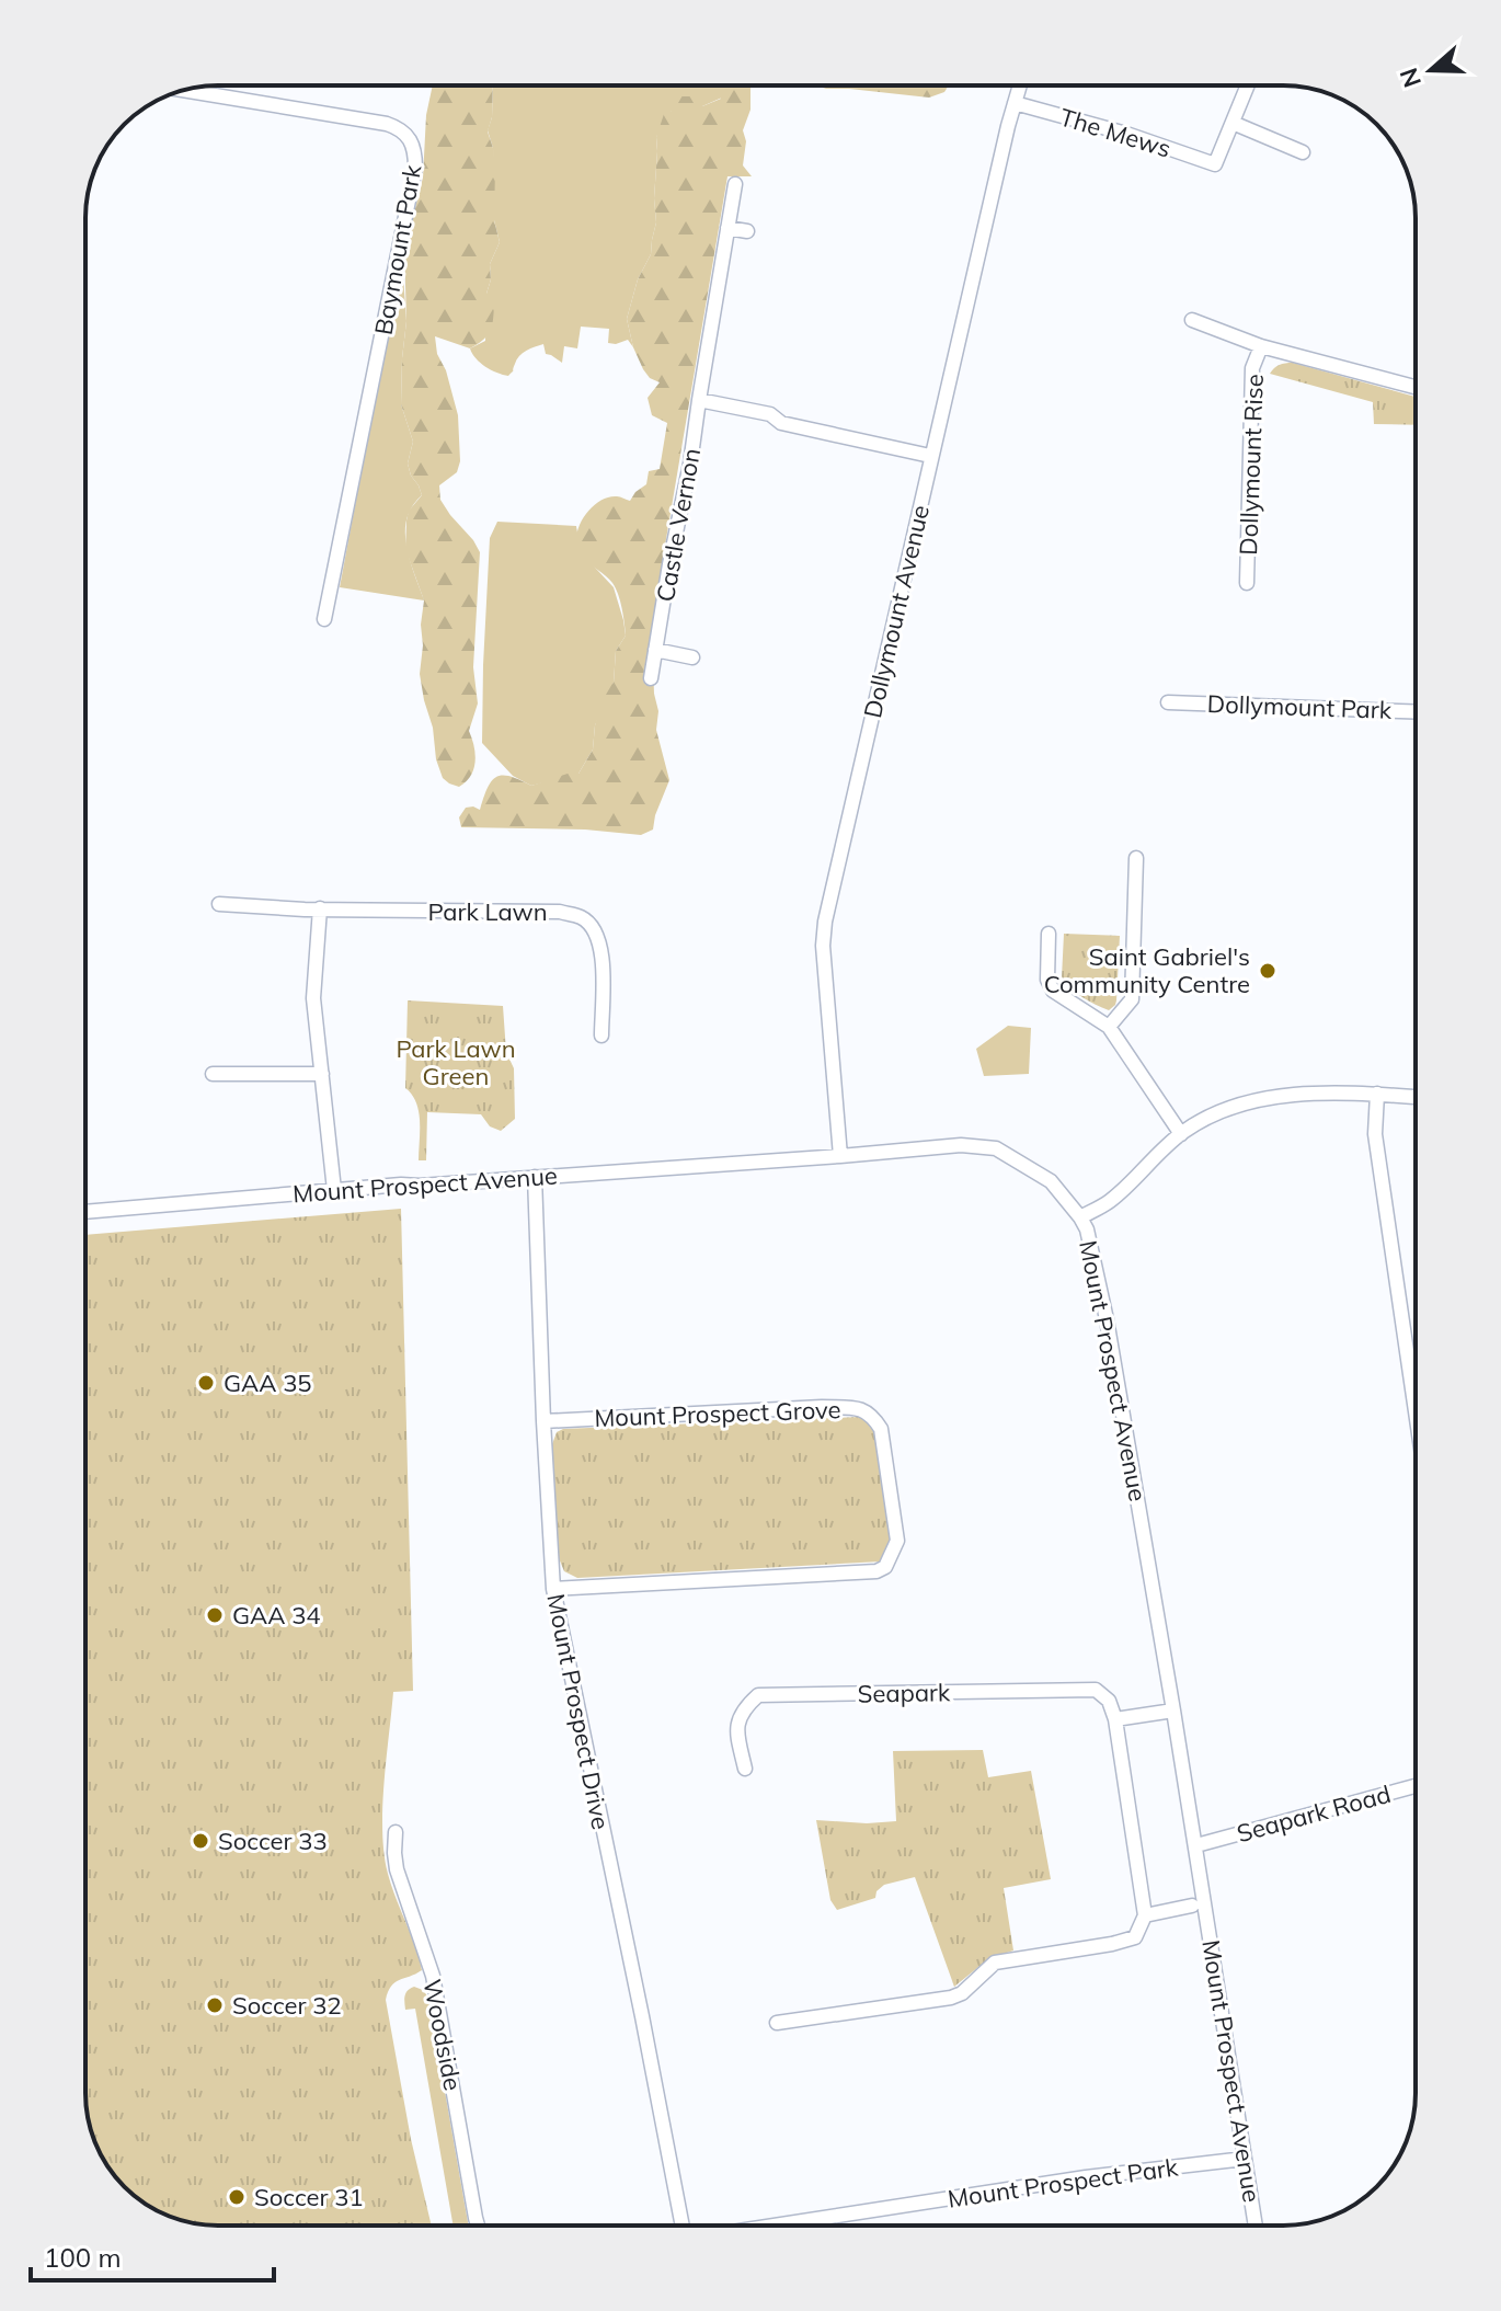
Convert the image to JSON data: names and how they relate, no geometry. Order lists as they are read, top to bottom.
{
  "streets": {
    "street": [
      "The Mews",
      "Baymount Park",
      "Dollymount Rise",
      "Castle Vernon",
      "Dollymount Avenue",
      "Dollymount Park",
      "Park Lawn",
      "Mount Prospect Avenue",
      "Mount Prospect Grove",
      "Seapark",
      "Mount Prospect Drive",
      "Seapark Road",
      "Woodside",
      "Mount Prospect Park"
    ]
  },
  "crossings": [
    ["The Mews", "Dollymount Avenue"],
    ["Dollymount Avenue", "Mount Prospect Avenue"],
    ["Mount Prospect Avenue", "Mount Prospect Drive"],
    ["Mount Prospect Avenue", "Seapark Road"],
    ["Mount Prospect Avenue", "Mount Prospect Park"],
    ["Mount Prospect Grove", "Mount Prospect Drive"]
  ],
  "parks": ["Park Lawn Green"],
  "places": [
    "Saint Gabriel's Community Centre",
    "GAA 35",
    "GAA 34",
    "Soccer 33",
    "Soccer 32",
    "Soccer 31"
  ],
  "scale_bar": "100 m",
  "north": "left"
}
